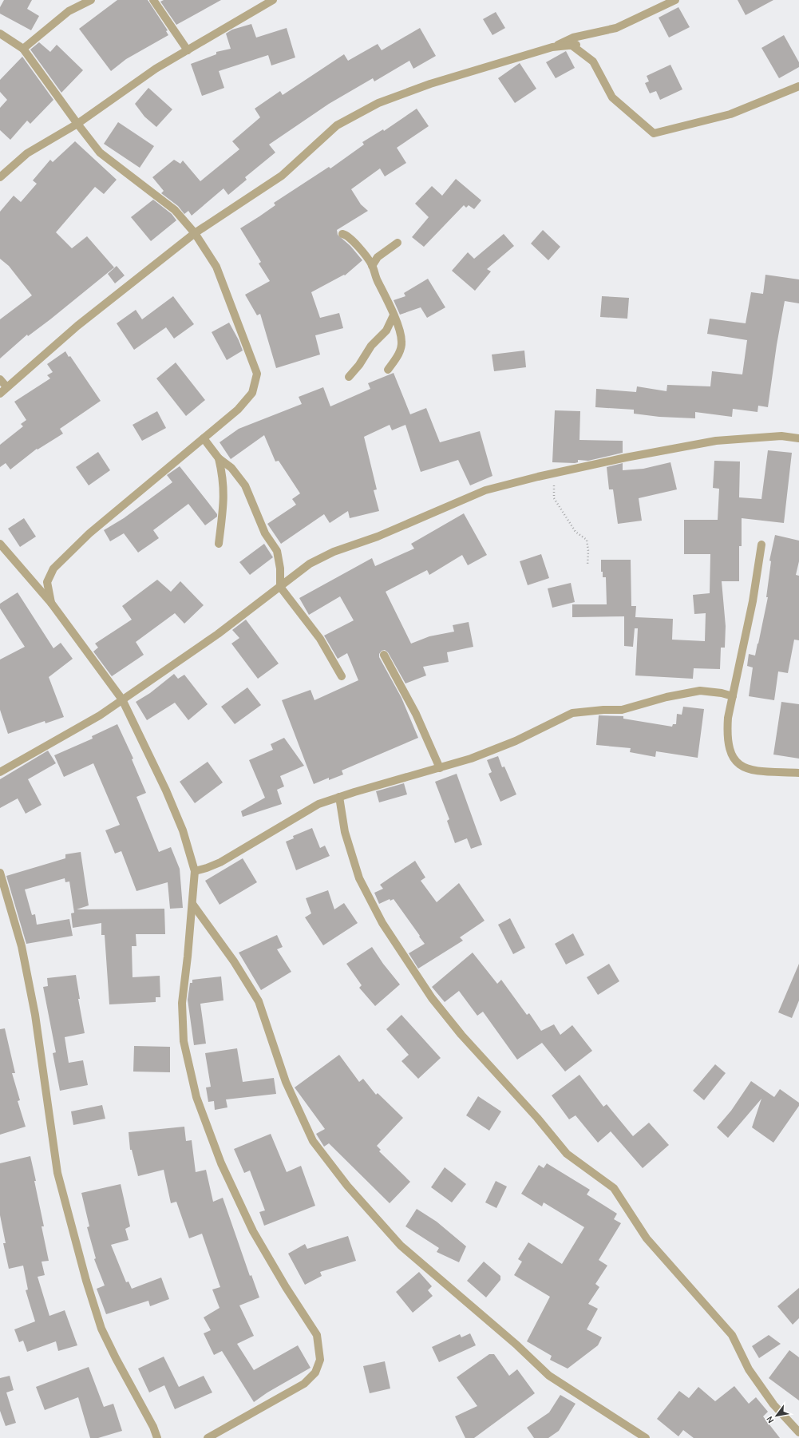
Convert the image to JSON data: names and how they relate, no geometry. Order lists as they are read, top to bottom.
{
  "north": "bottom left"
}
